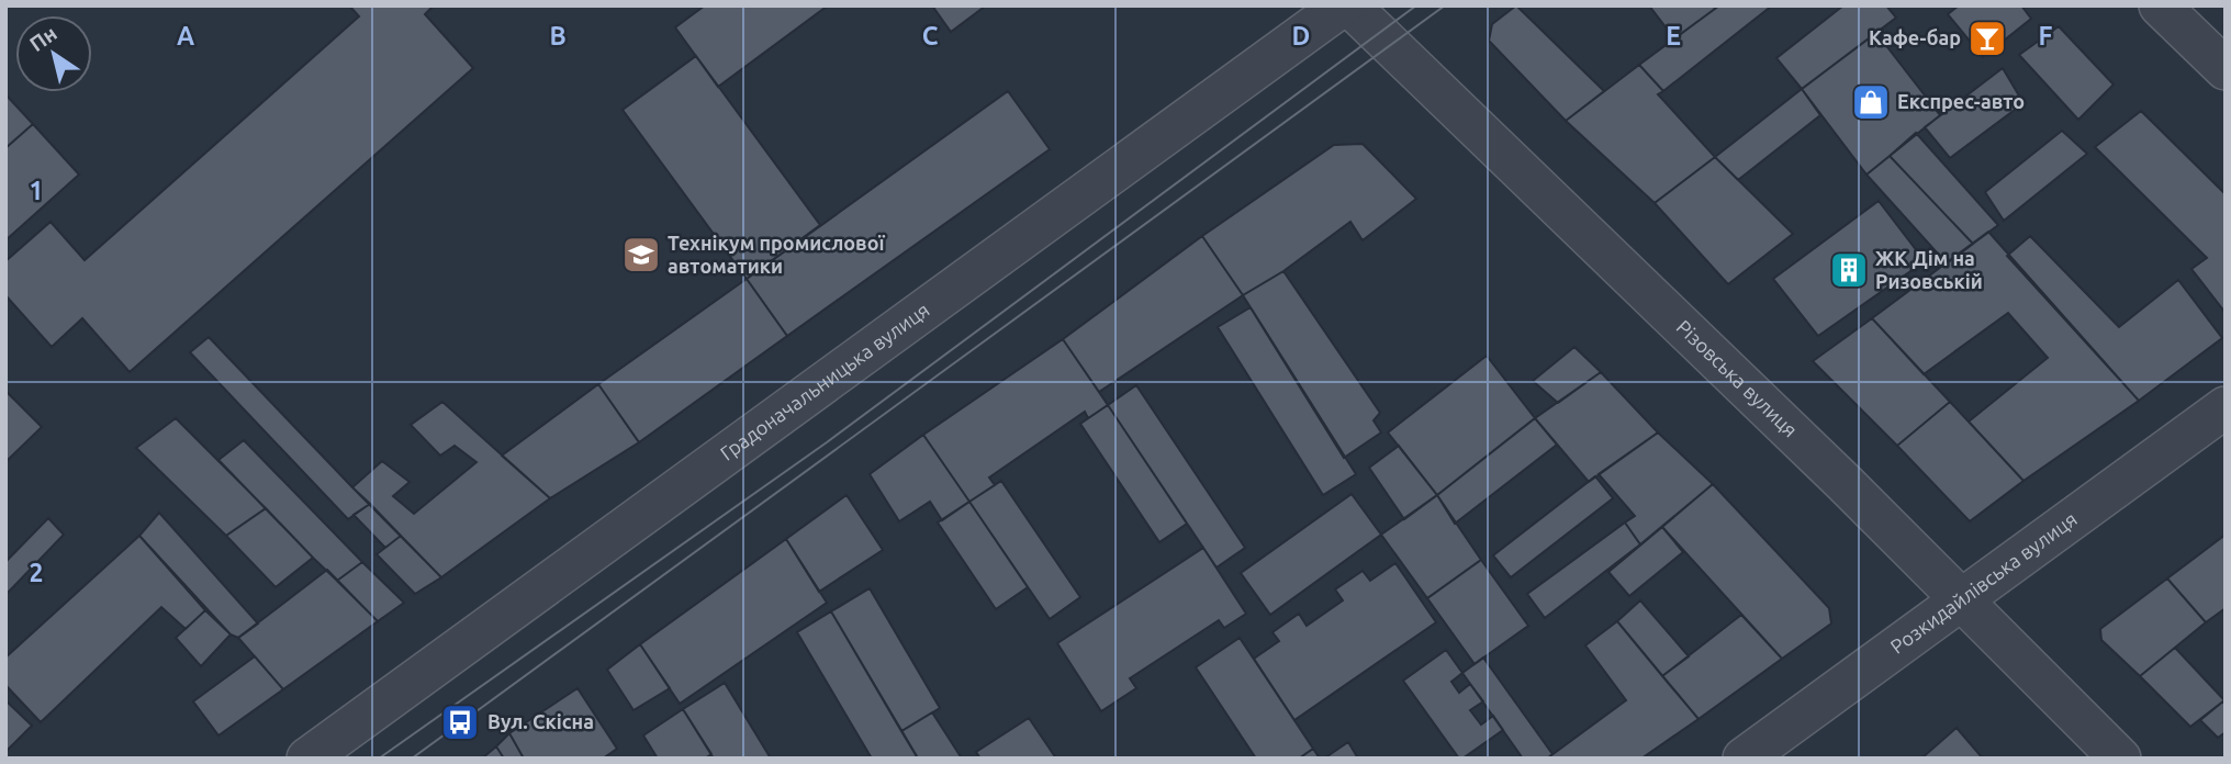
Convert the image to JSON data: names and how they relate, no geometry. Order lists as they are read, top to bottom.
{
  "streets": {
    "street": ["Різовська вулиця", "Градоначальницька вулиця", "Розкидайлівська вулиця"]
  },
  "crossings": [
    ["Різовська вулиця", "Розкидайлівська вулиця"]
  ],
  "places": {
    "bar": ["Кафе-бар"],
    "shop": ["Експрес-авто"],
    "school or university": ["Технікум промислової автоматики"],
    "building": ["ЖК Дім на Ризовській"],
    "bus stop": ["Вул. Скісна"]
  },
  "north": "top left",
  "grid": {
    "columns": [
      "A",
      "B",
      "C",
      "D",
      "E",
      "F"
    ],
    "rows": ["1", "2"]
  }
}
